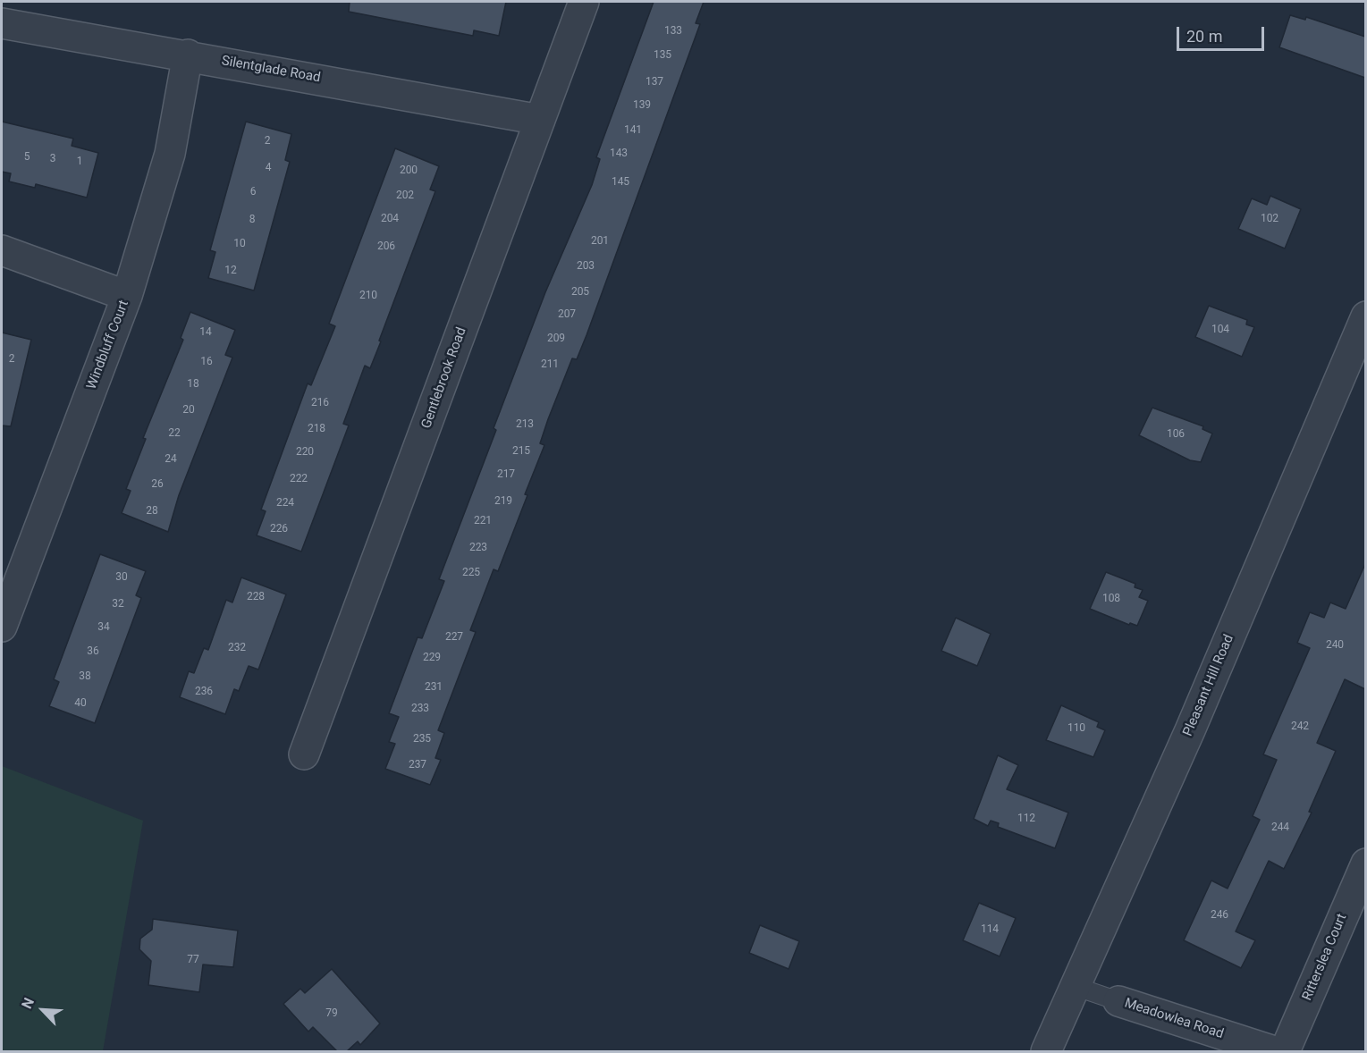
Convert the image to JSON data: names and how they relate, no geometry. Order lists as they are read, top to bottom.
{
  "streets": {
    "street": [
      "Silentglade Road",
      "Windbluff Court",
      "Gentlebrook Road",
      "Pleasant Hill Road",
      "Ritterslea Court",
      "Meadowlea Road"
    ]
  },
  "crossings": [
    ["Silentglade Road", "Windbluff Court"],
    ["Silentglade Road", "Gentlebrook Road"],
    ["Pleasant Hill Road", "Meadowlea Road"]
  ],
  "house_numbers": [
    "133",
    "135",
    "137",
    "139",
    "141",
    "2",
    "143",
    "5",
    "3",
    "1",
    "4",
    "200",
    "145",
    "6",
    "202",
    "204",
    "102",
    "8",
    "201",
    "10",
    "206",
    "203",
    "12",
    "205",
    "210",
    "207",
    "104",
    "14",
    "209",
    "2",
    "16",
    "211",
    "18",
    "216",
    "20",
    "213",
    "218",
    "22",
    "106",
    "215",
    "220",
    "24",
    "217",
    "222",
    "26",
    "219",
    "224",
    "28",
    "221",
    "226",
    "223",
    "225",
    "30",
    "228",
    "108",
    "32",
    "34",
    "227",
    "240",
    "232",
    "36",
    "229",
    "38",
    "231",
    "236",
    "40",
    "233",
    "242",
    "110",
    "235",
    "237",
    "112",
    "244",
    "246",
    "114",
    "77",
    "79"
  ],
  "scale_bar": "20 m",
  "north": "top left"
}
